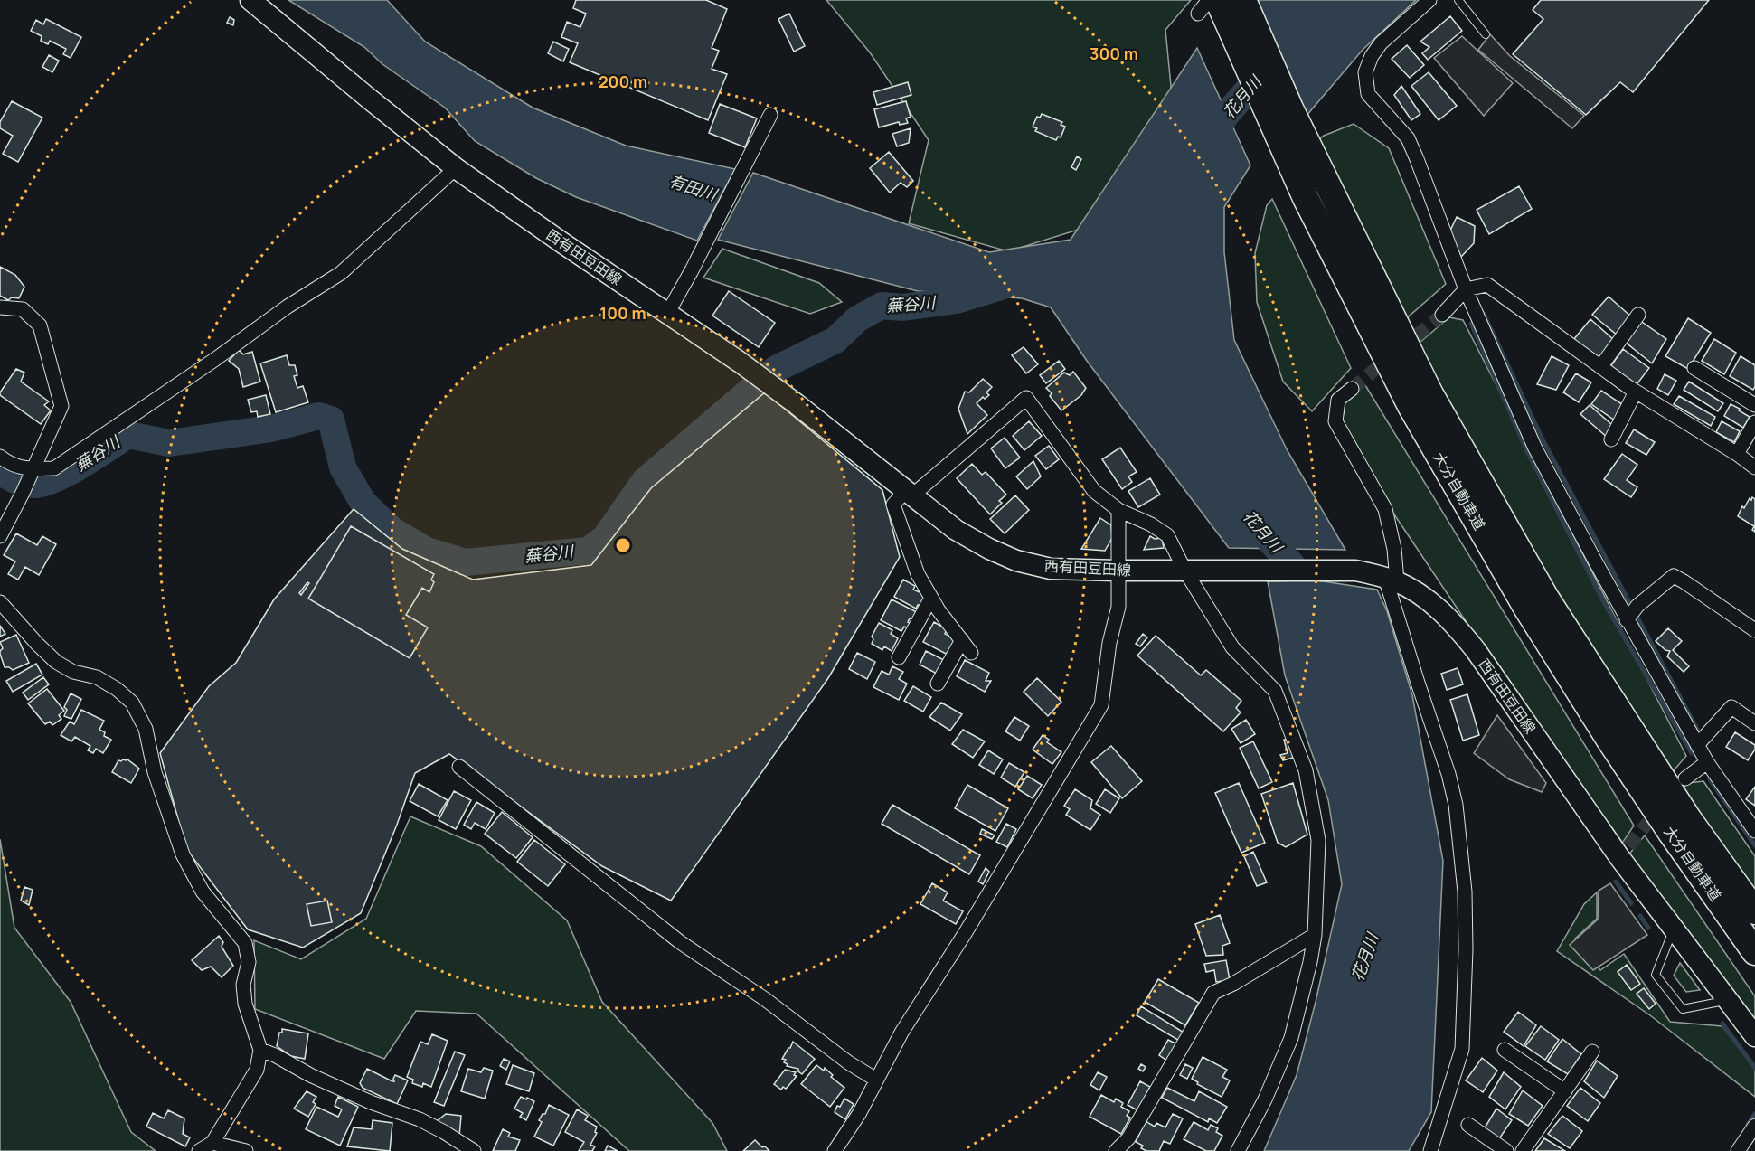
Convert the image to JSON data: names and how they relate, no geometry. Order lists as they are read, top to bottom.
{
  "streets": {
    "highway": ["大分自動車道"],
    "main road": ["西有田豆田線"]
  },
  "water": ["花月川", "有田川", "蕪谷川"],
  "rings": ["300 m", "200 m", "100 m"]
}
